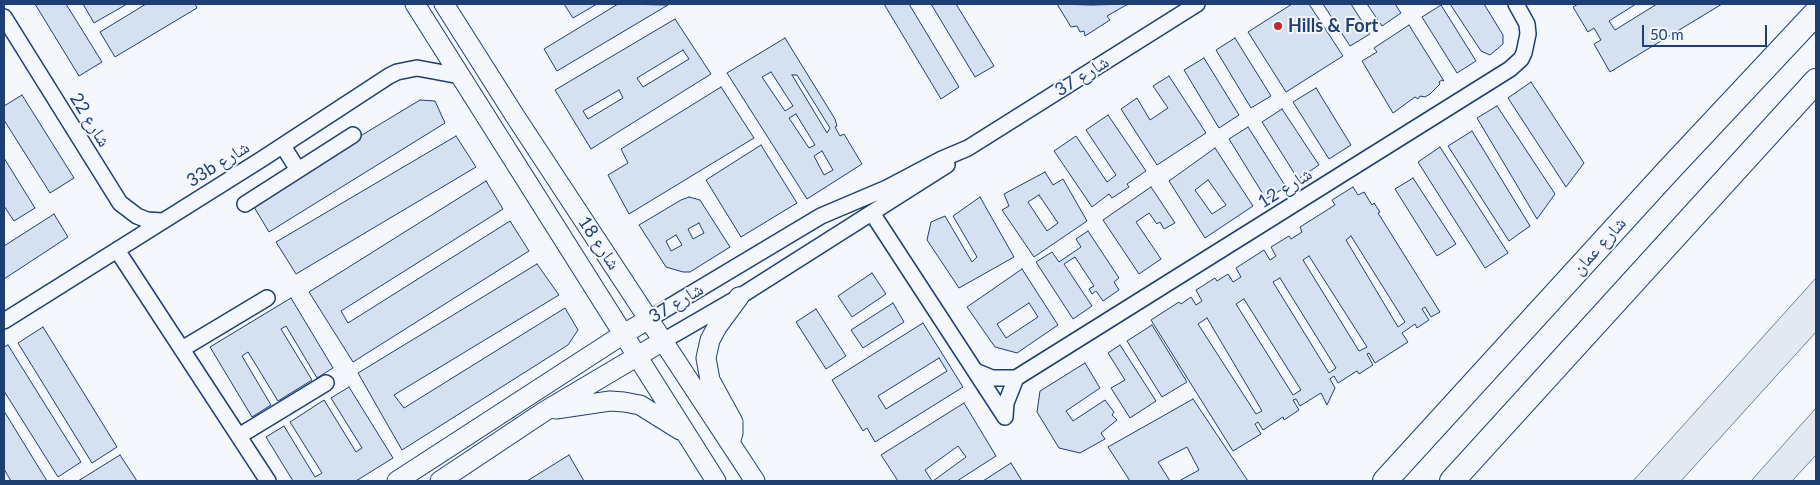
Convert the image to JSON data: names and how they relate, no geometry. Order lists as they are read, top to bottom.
{
  "streets": {
    "main road": ["شارع عمان"],
    "street": [
      "شارع 37",
      "شارع 22",
      "33b شارع",
      "شارع 12",
      "شارع 18"
    ]
  },
  "crossings": [
    ["شارع 37", "شارع 18"],
    ["شارع 22", "33b شارع"],
    ["33b شارع", "شارع 18"]
  ],
  "places": ["Hills & Fort"],
  "scale_bar": "50 m"
}
